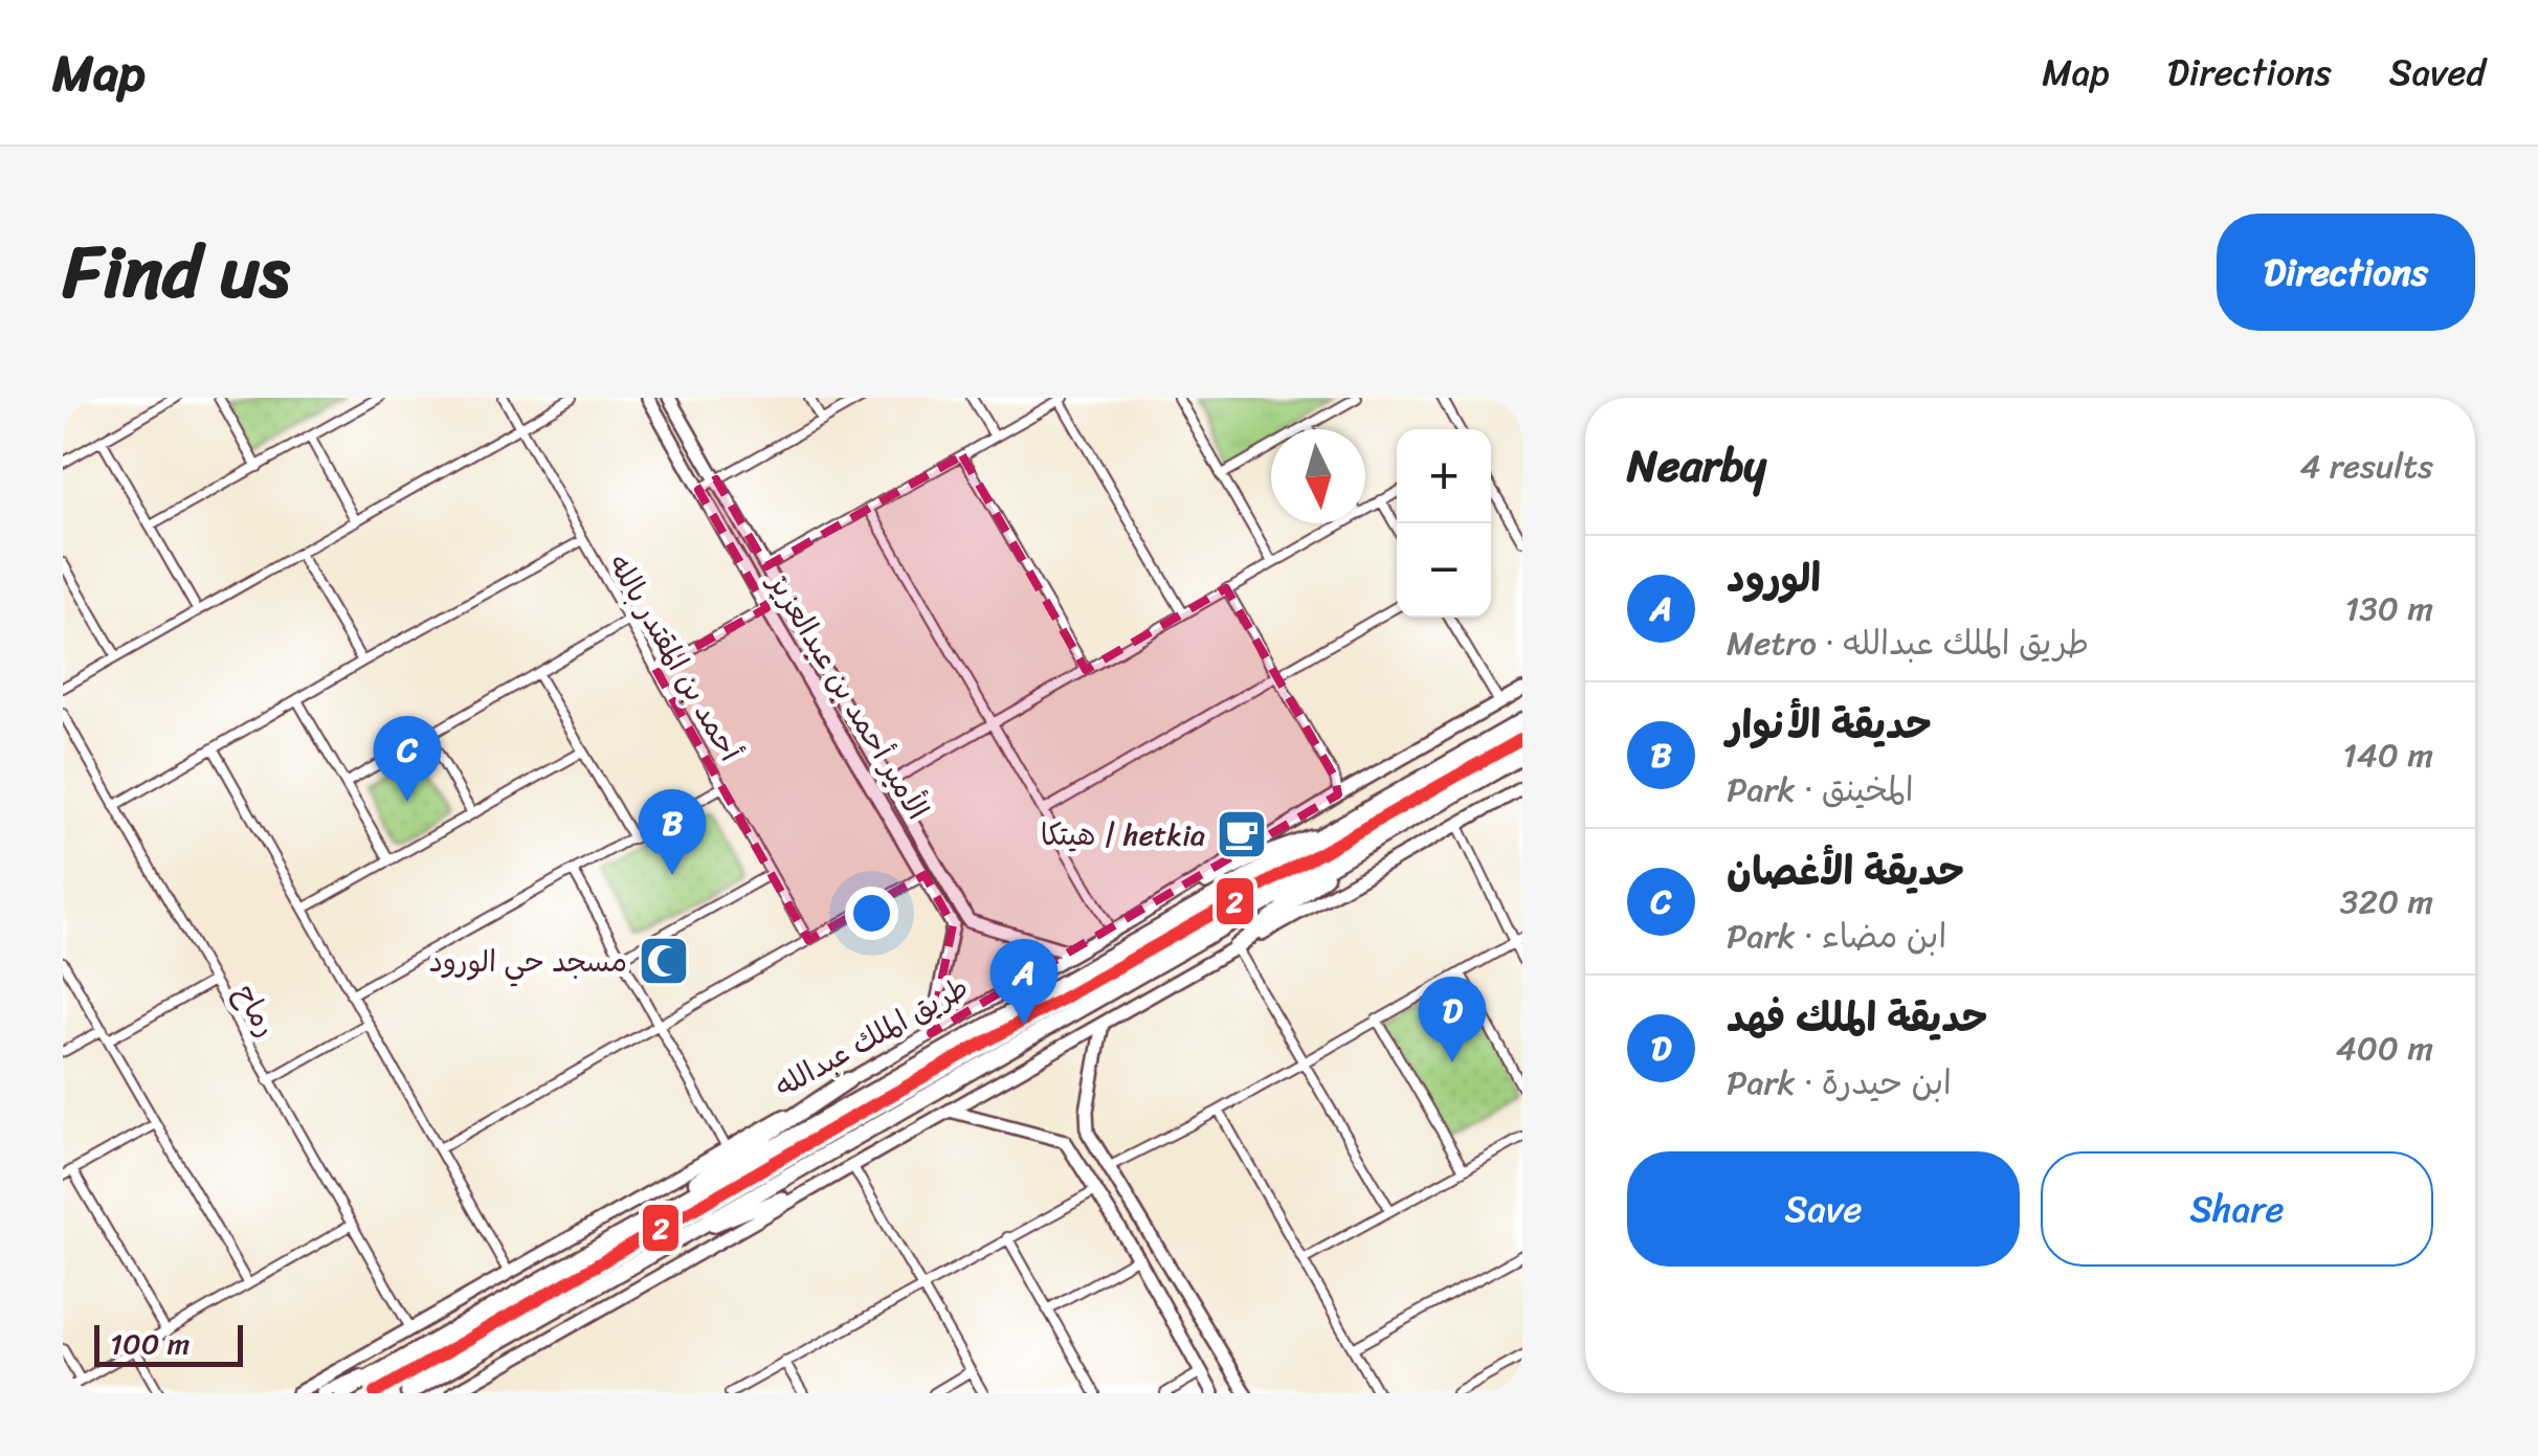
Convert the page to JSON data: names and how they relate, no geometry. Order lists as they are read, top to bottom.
{
  "streets": {
    "highway": ["طريق الملك عبدالله"],
    "main road": ["الأمير أحمد بن عبدالعزيز"],
    "street": ["أحمد بن المقتدر بالله", "رماح"]
  },
  "crossings": [
    ["الأمير أحمد بن عبدالعزيز", "طريق الملك عبدالله"],
    ["رماح", "طريق الملك عبدالله"]
  ],
  "places": {
    "cafe": ["هيتكا | hetkia"],
    "mosque": ["مسجد حي الورود"]
  },
  "lines": ["transit line 2"],
  "scale_bar": "100 m",
  "north": "bottom",
  "page": {
    "header": "Map",
    "nav": ["Map", "Directions", "Saved"],
    "title": "Find us",
    "buttons": [
      "Directions",
      ["Save", "Share"]
    ],
    "heading": ["Nearby", "4 results"],
    "map_buttons": ["+", "−"],
    "list": [
      {
        "mark": "A",
        "name": "الورود",
        "note": "Metro · طريق الملك عبدالله",
        "value": "130 m"
      },
      {
        "mark": "B",
        "name": "حديقة الأنوار",
        "note": "Park · المخينق",
        "value": "140 m"
      },
      {
        "mark": "C",
        "name": "حديقة الأغصان",
        "note": "Park · ابن مضاء",
        "value": "320 m"
      },
      {
        "mark": "D",
        "name": "حديقة الملك فهد",
        "note": "Park · ابن حيدرة",
        "value": "400 m"
      }
    ],
    "pins": [
      "C",
      "B",
      "A",
      "D"
    ],
    "scale": "100 m"
  }
}
